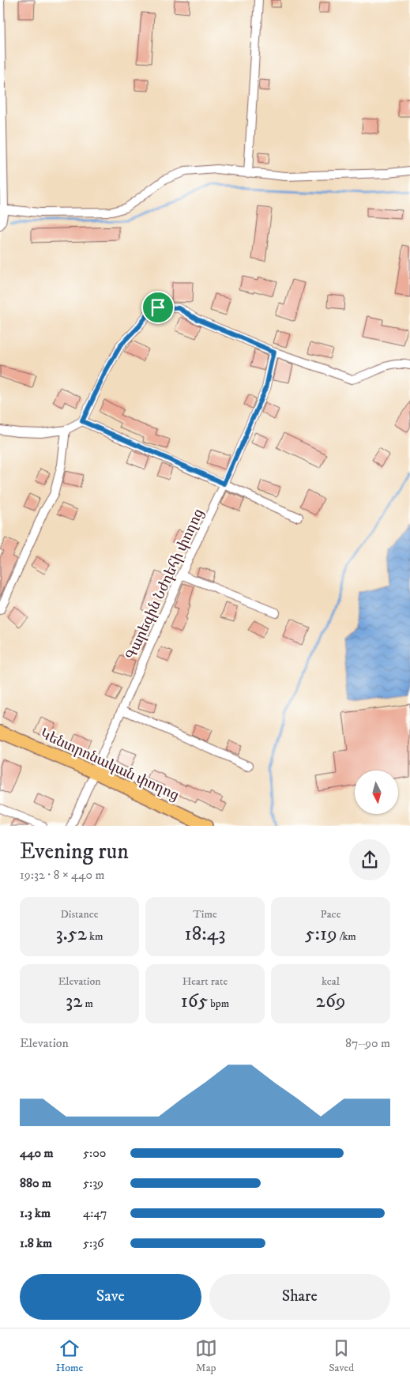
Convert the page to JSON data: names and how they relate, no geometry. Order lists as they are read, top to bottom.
{
  "streets": {
    "main road": ["Կենտրոնական փողոց"],
    "street": ["Գարեգին Նժդեհի փողոց"]
  },
  "crossings": [
    ["Գարեգին Նժդեհի փողոց", "Կենտրոնական փողոց"]
  ],
  "north": "bottom",
  "page": {
    "heading": ["Evening run", "19:32 · 8 × 440 m"],
    "stats": [
      ["Distance", "3.52 km"],
      ["Time", "18:43"],
      ["Pace", "5:19 /km"],
      ["Elevation", "32 m"],
      ["Heart rate", "165 bpm"],
      ["kcal", "269"]
    ],
    "chart": ["Elevation", "87–90 m"],
    "list": [
      {
        "name": "440 m",
        "note": "5:00"
      },
      {
        "name": "880 m",
        "note": "5:39"
      },
      {
        "name": "1.3 km",
        "note": "4:47"
      },
      {
        "name": "1.8 km",
        "note": "5:36"
      }
    ],
    "buttons": ["Save", "Share"],
    "tabs": ["Home", "Map", "Saved"]
  }
}
